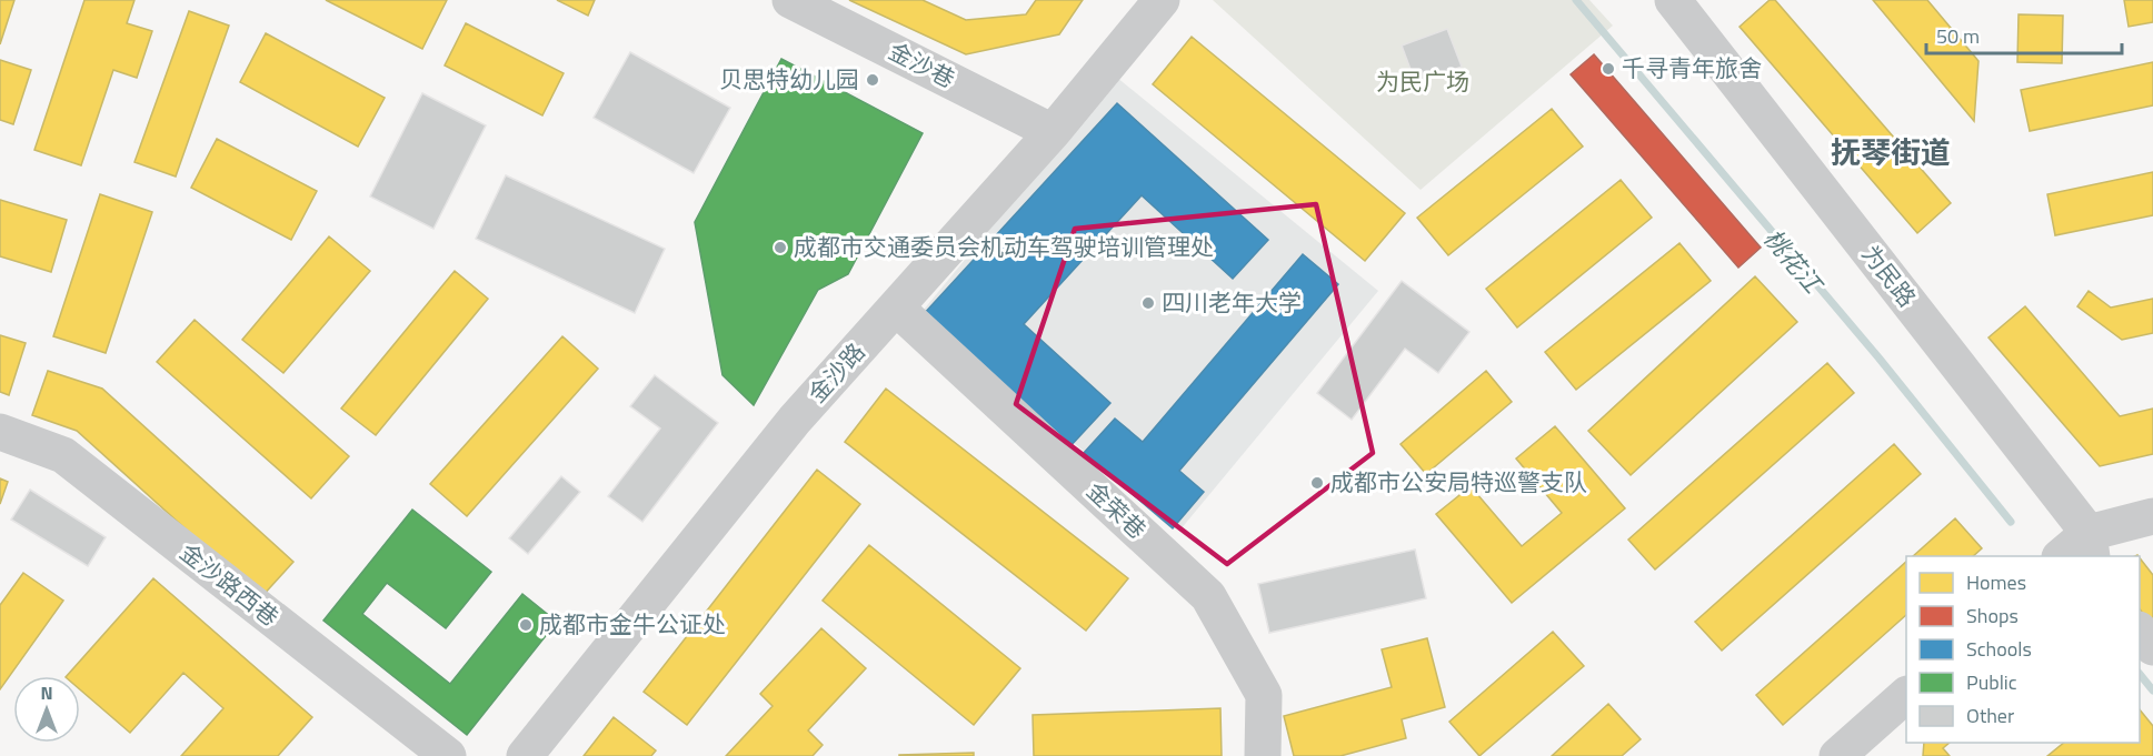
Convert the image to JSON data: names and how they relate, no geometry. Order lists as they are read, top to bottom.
{
  "streets": {
    "street": [
      "金沙巷",
      "为民路",
      "金沙路",
      "金荣巷",
      "金沙路西巷"
    ]
  },
  "crossings": [
    ["金沙巷", "金沙路"],
    ["金沙路", "金荣巷"]
  ],
  "districts": ["抚琴街道"],
  "water": ["桃花江"],
  "parks": ["为民广场"],
  "places": [
    "千寻青年旅舍",
    "贝思特幼儿园",
    "成都市交通委员会机动车驾驶培训管理处",
    "四川老年大学",
    "成都市公安局特巡警支队",
    "成都市金牛公证处"
  ],
  "legend": [
    "Homes",
    "Shops",
    "Schools",
    "Public",
    "Other"
  ],
  "scale_bar": "50 m",
  "north": "top"
}
